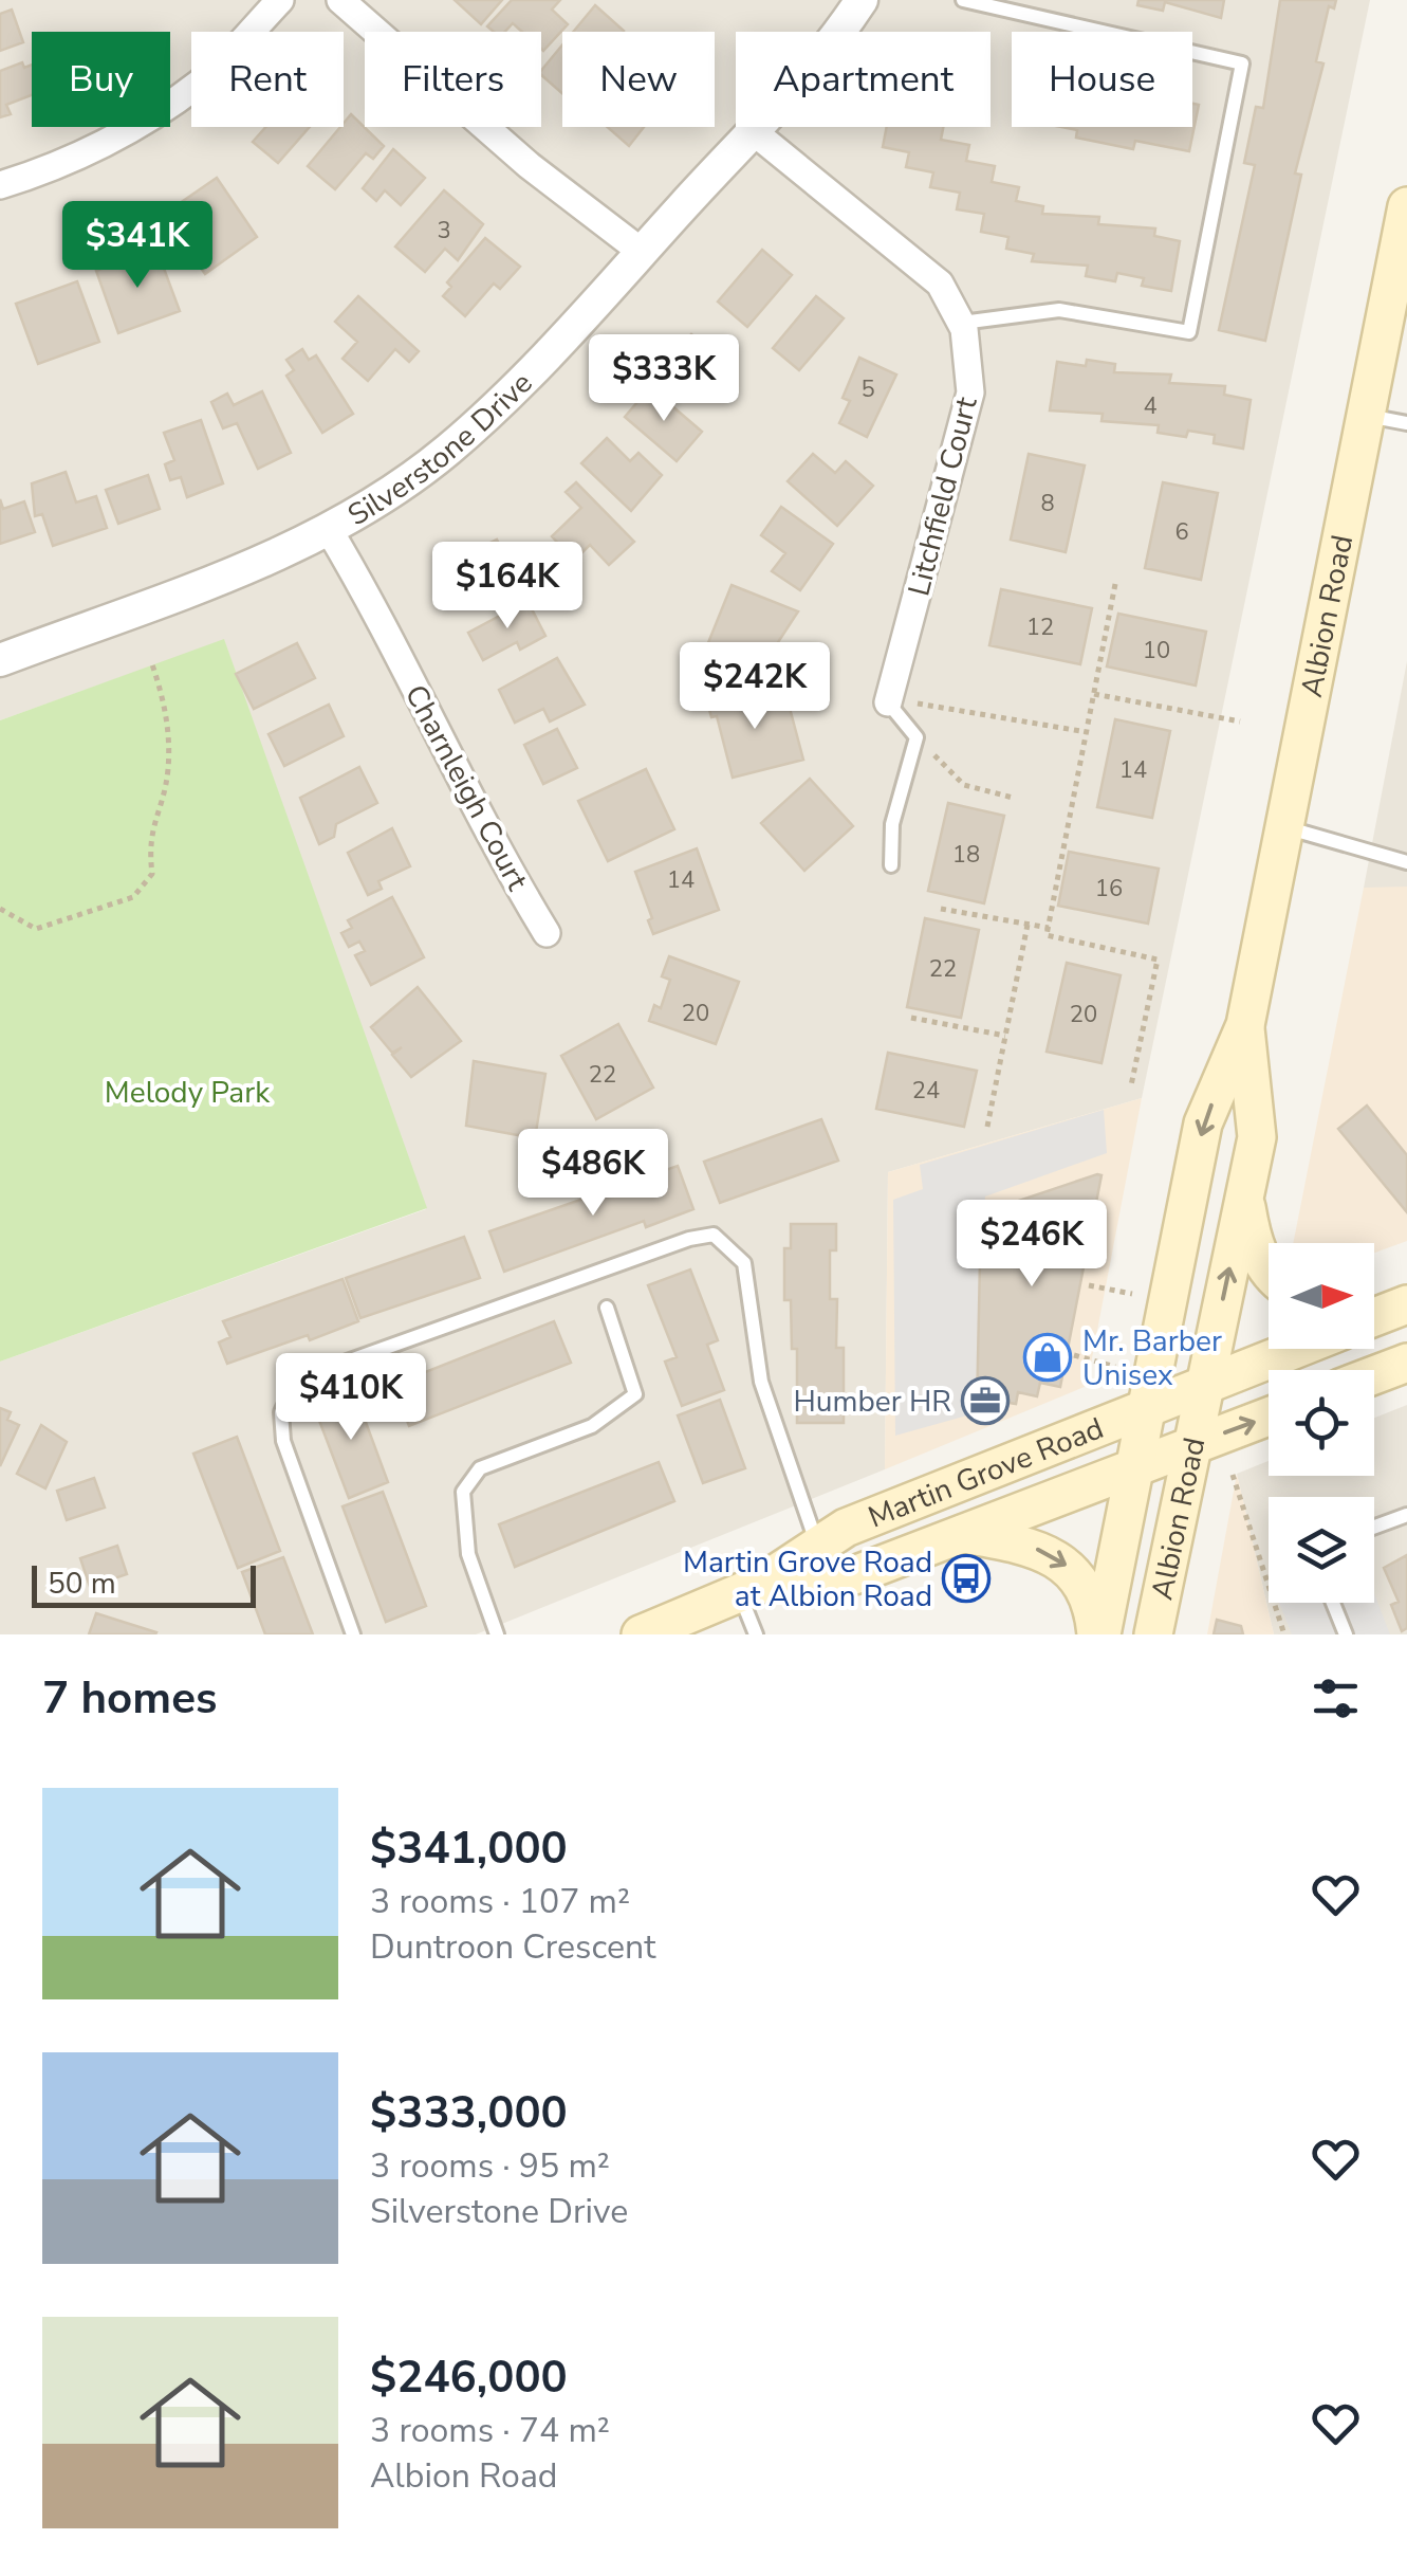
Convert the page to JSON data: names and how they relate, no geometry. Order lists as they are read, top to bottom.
{
  "streets": {
    "main road": ["Albion Road", "Martin Grove Road"],
    "street": ["Silverstone Drive", "Litchfield Court", "Charnleigh Court"]
  },
  "crossings": [
    ["Silverstone Drive", "Litchfield Court"],
    ["Silverstone Drive", "Charnleigh Court"],
    ["Albion Road", "Martin Grove Road"]
  ],
  "parks": ["Melody Park"],
  "places": {
    "shop": ["Mr. Barber Unisex"],
    "office": ["Humber HR"],
    "bus stop": ["Martin Grove Road at Albion Road"]
  },
  "house_numbers": [
    "3",
    "5",
    "4",
    "8",
    "6",
    "12",
    "10",
    "14",
    "18",
    "14",
    "16",
    "22",
    "20",
    "20",
    "22",
    "24"
  ],
  "scale_bar": "50 m",
  "north": "right",
  "page": {
    "chip": [
      "Buy",
      "Rent",
      "Filters",
      "New",
      "Apartment",
      "House"
    ],
    "price": [
      "$341K",
      "$333K",
      "$164K",
      "$242K",
      "$486K",
      "$246K",
      "$410K"
    ],
    "scale": "50 m",
    "heading": "7 homes",
    "list": [
      {
        "name": "$341,000",
        "note": "3 rooms · 107 m² · Duntroon Crescent"
      },
      {
        "name": "$333,000",
        "note": "3 rooms · 95 m² · Silverstone Drive"
      },
      {
        "name": "$246,000",
        "note": "3 rooms · 74 m² · Albion Road"
      }
    ]
  }
}
